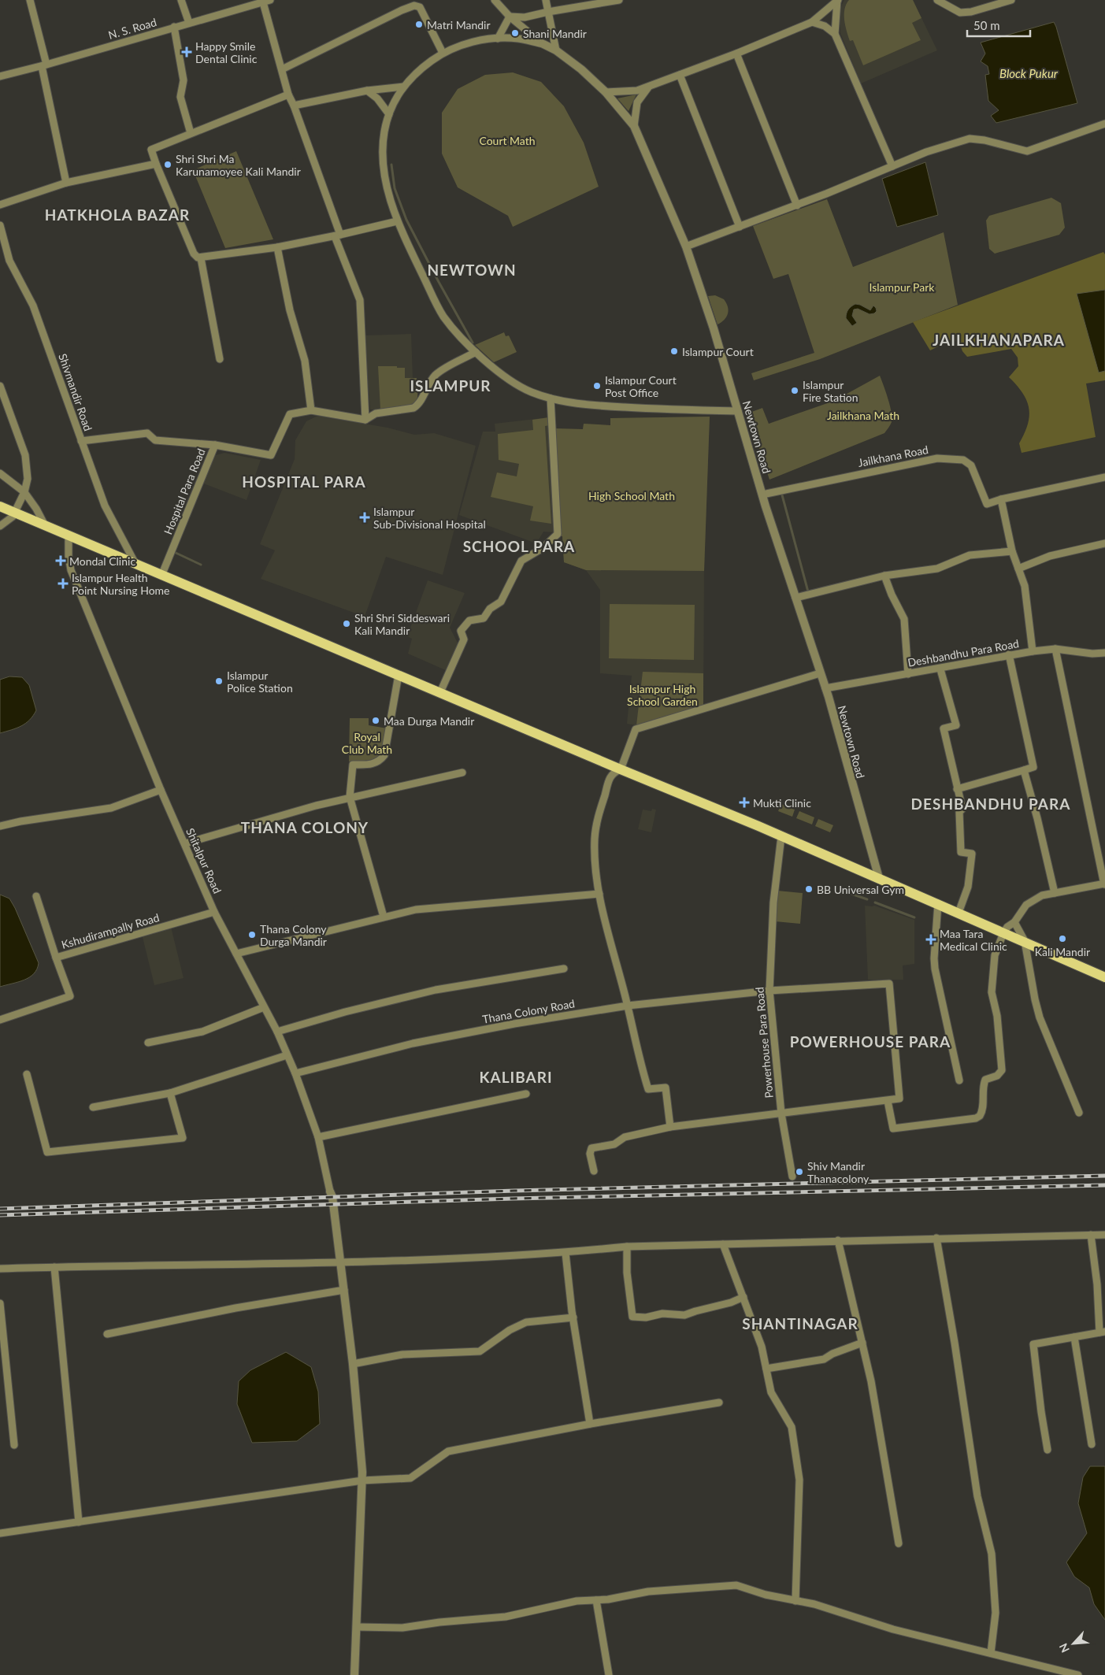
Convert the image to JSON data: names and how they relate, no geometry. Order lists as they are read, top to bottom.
{
  "streets": {
    "street": [
      "N. S. Road",
      "Shivmandir Road",
      "Newtown Road",
      "Jailkhana Road",
      "Hospital Para Road",
      "Deshbandhu Para Road",
      "Shitalpur Road",
      "Kshudirampally Road",
      "Thana Colony Road",
      "Powerhouse Para Road"
    ]
  },
  "crossings": [
    ["Newtown Road", "Jailkhana Road"],
    ["Newtown Road", "Deshbandhu Para Road"],
    ["Shitalpur Road", "Kshudirampally Road"],
    ["Shitalpur Road", "Thana Colony Road"],
    ["Thana Colony Road", "Powerhouse Para Road"]
  ],
  "districts": [
    "HATKHOLA BAZAR",
    "NEWTOWN",
    "JAILKHANAPARA",
    "ISLAMPUR",
    "HOSPITAL PARA",
    "SCHOOL PARA",
    "DESHBANDHU PARA",
    "THANA COLONY",
    "POWERHOUSE PARA",
    "KALIBARI",
    "SHANTINAGAR"
  ],
  "water": ["Block Pukur"],
  "parks": [
    "Court Math",
    "Islampur Park",
    "Jailkhana Math",
    "High School Math",
    "Islampur High School Garden",
    "Royal Club Math"
  ],
  "places": {
    "other": [
      "Matri Mandir",
      "Shani Mandir",
      "Shri Shri Ma Karunamoyee Kali Mandir",
      "Islampur Court",
      "Islampur Court Post Office",
      "Islampur Fire Station",
      "Shri Shri Siddeswari Kali Mandir",
      "Islampur Police Station",
      "Maa Durga Mandir",
      "BB Universal Gym",
      "Thana Colony Durga Mandir",
      "Kali Mandir",
      "Shiv Mandir Thanacolony"
    ],
    "health": [
      "Happy Smile Dental Clinic",
      "Islampur Sub-Divisional Hospital",
      "Mondal Clinic",
      "Islampur Health Point Nursing Home",
      "Mukti Clinic",
      "Maa Tara Medical Clinic"
    ]
  },
  "scale_bar": "50 m",
  "north": "bottom left"
}
